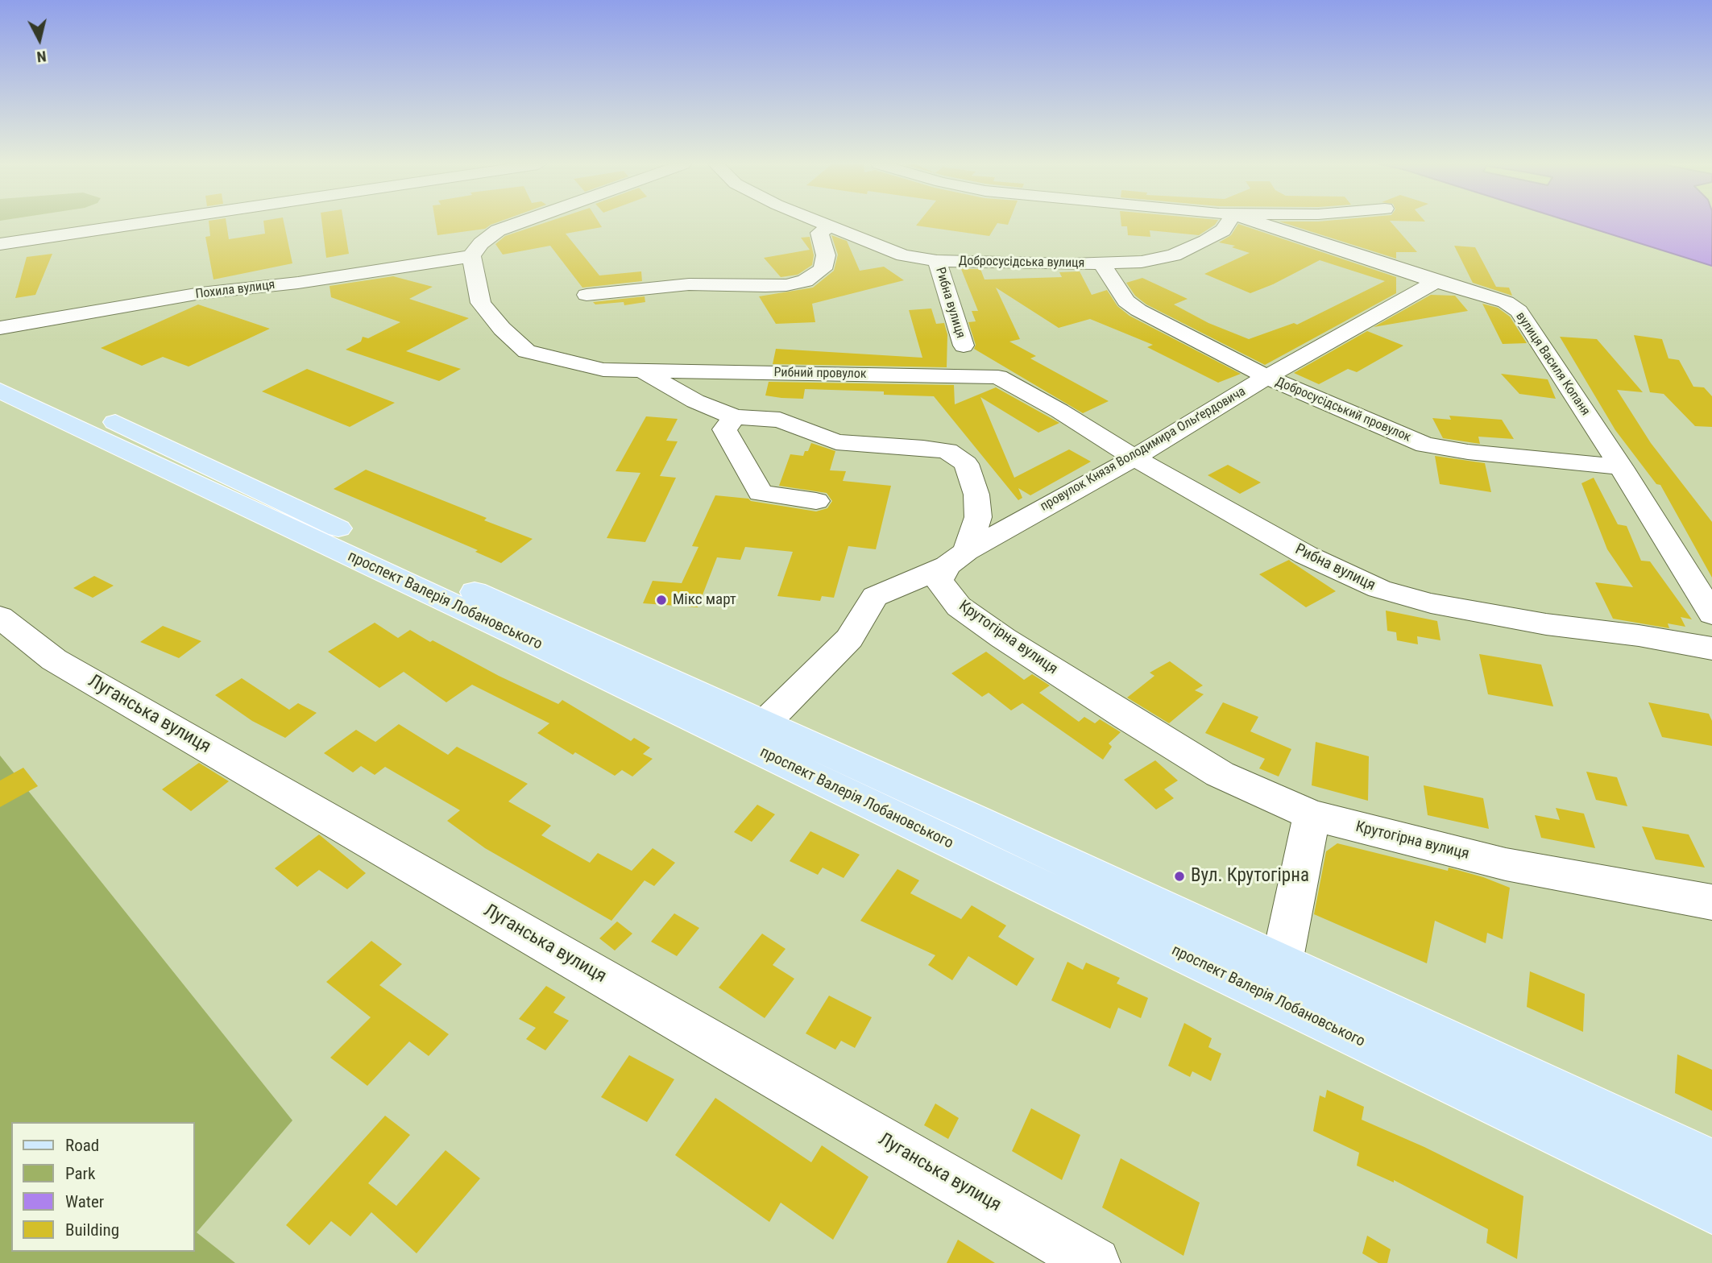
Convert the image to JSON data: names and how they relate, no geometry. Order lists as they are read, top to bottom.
{
  "streets": {
    "main road": ["проспект Валерія Лобановського"],
    "street": [
      "Добросусідська вулиця",
      "Похила вулиця",
      "Рибна вулиця",
      "вулиця Василя Копаня",
      "Рибний провулок",
      "Добросусідський провулок",
      "провулок Князя Володимира Ольґердовича",
      "Крутогірна вулиця",
      "Луганська вулиця"
    ]
  },
  "crossings": [
    ["Добросусідська вулиця", "Рибна вулиця"],
    ["Добросусідська вулиця", "Добросусідський провулок"],
    ["Похила вулиця", "Крутогірна вулиця"],
    ["Рибна вулиця", "Рибний провулок"],
    ["Рибна вулиця", "провулок Князя Володимира Ольґердовича"],
    ["вулиця Василя Копаня", "Добросусідський провулок"],
    ["вулиця Василя Копаня", "провулок Князя Володимира Ольґердовича"],
    ["Рибний провулок", "Крутогірна вулиця"],
    ["Добросусідський провулок", "провулок Князя Володимира Ольґердовича"],
    ["провулок Князя Володимира Ольґердовича", "проспект Валерія Лобановського"],
    ["провулок Князя Володимира Ольґердовича", "Крутогірна вулиця"]
  ],
  "places": ["Мікс март", "Вул. Крутогірна"],
  "legend": [
    "Road",
    "Park",
    "Water",
    "Building"
  ],
  "north": "bottom"
}
